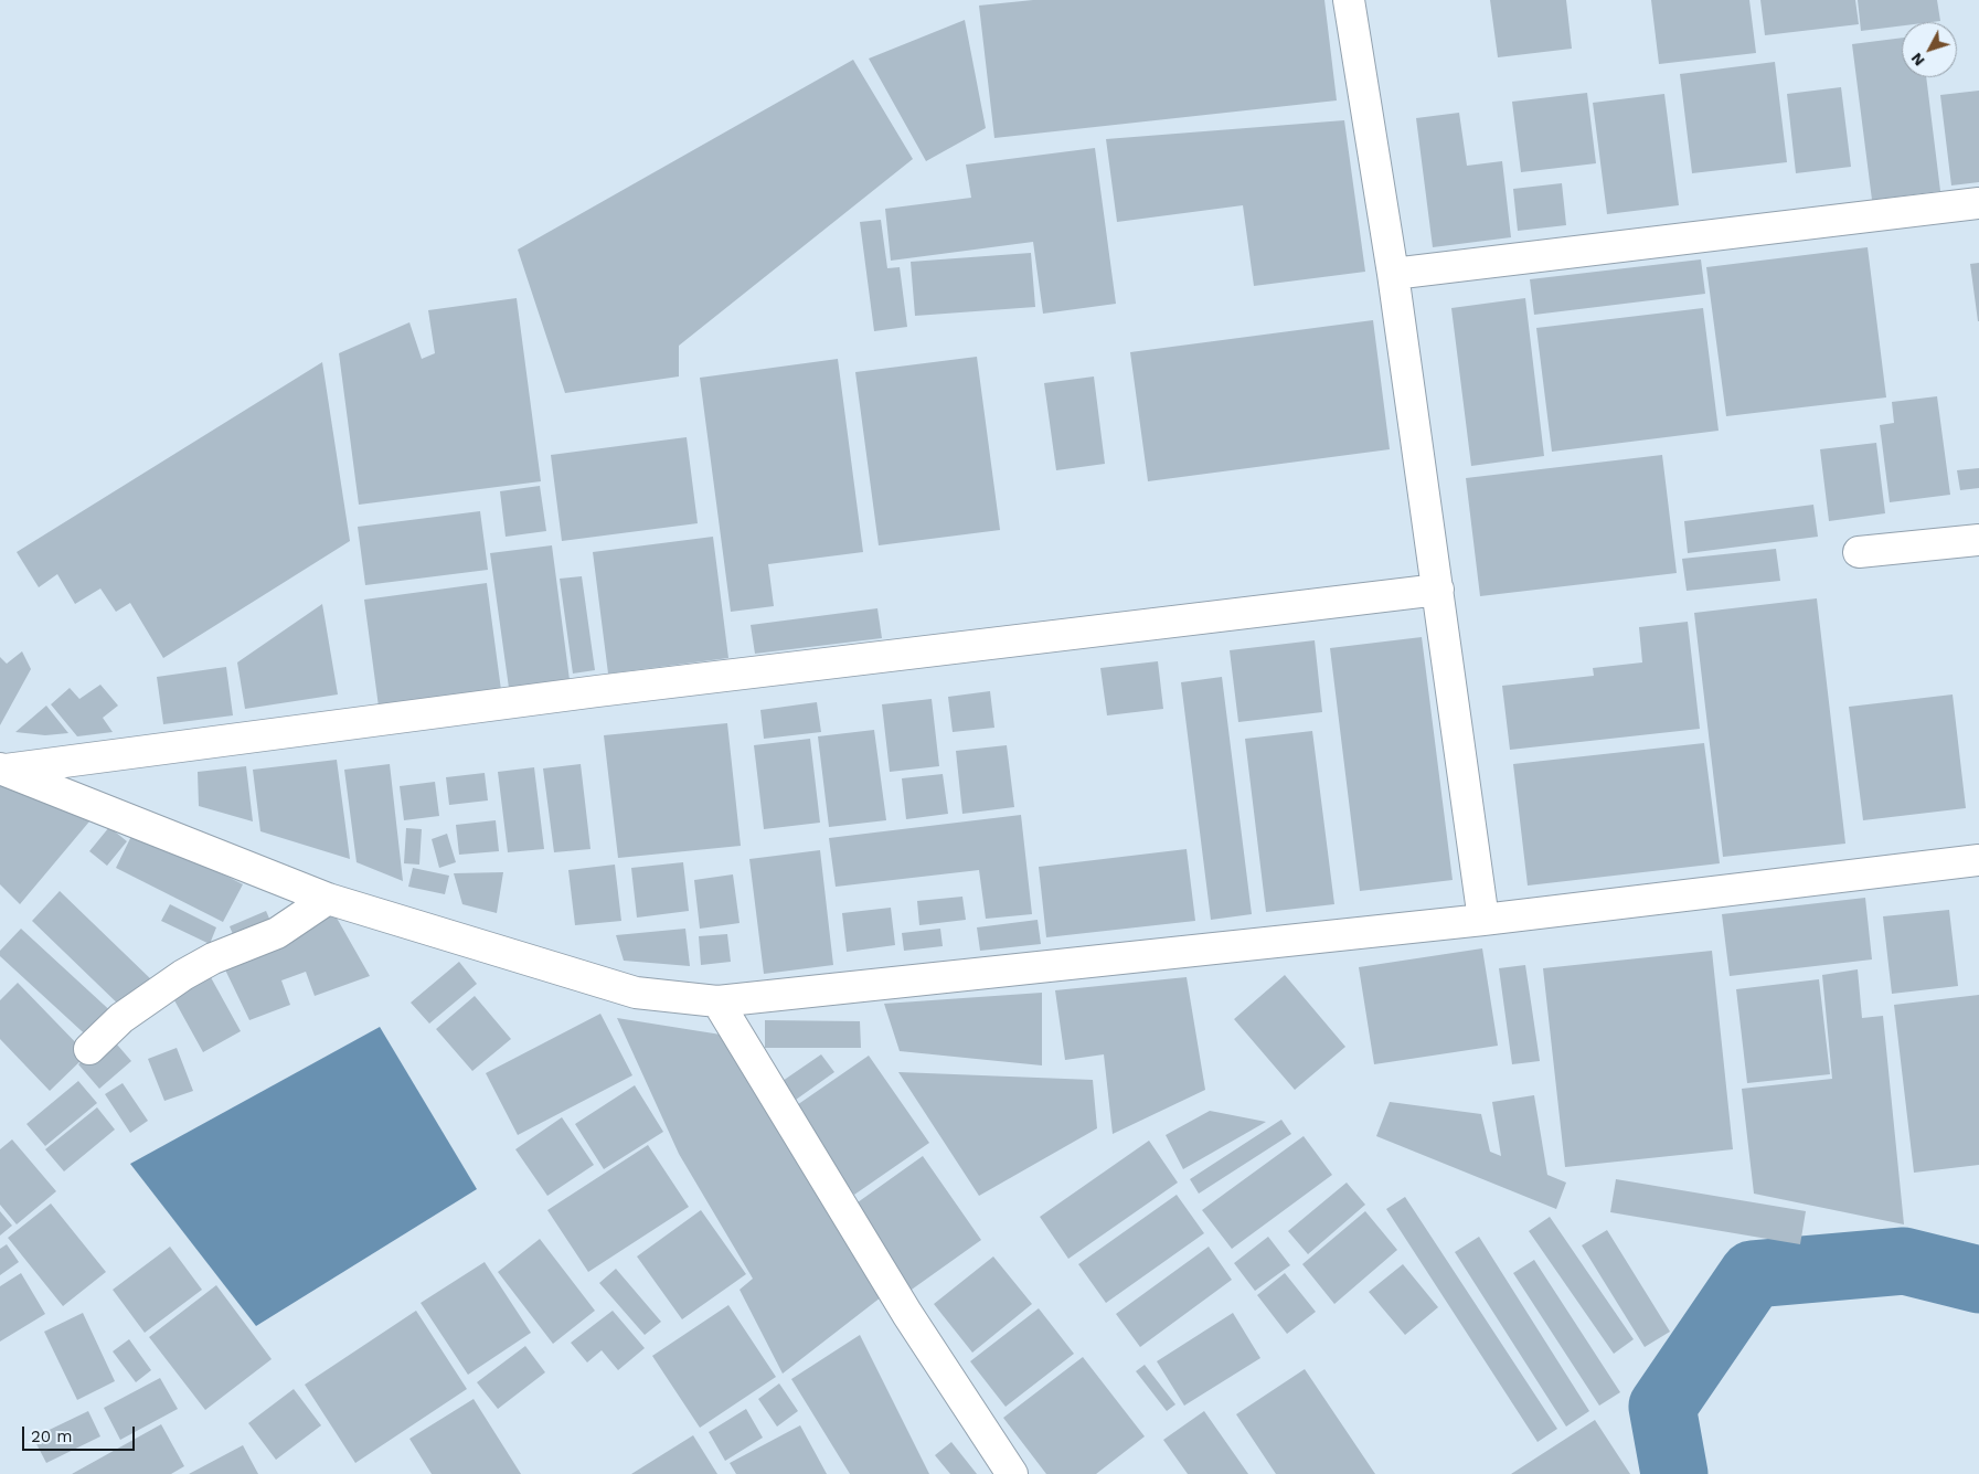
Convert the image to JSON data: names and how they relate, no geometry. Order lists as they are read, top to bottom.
{
  "scale_bar": "20 m",
  "north": "bottom left"
}
